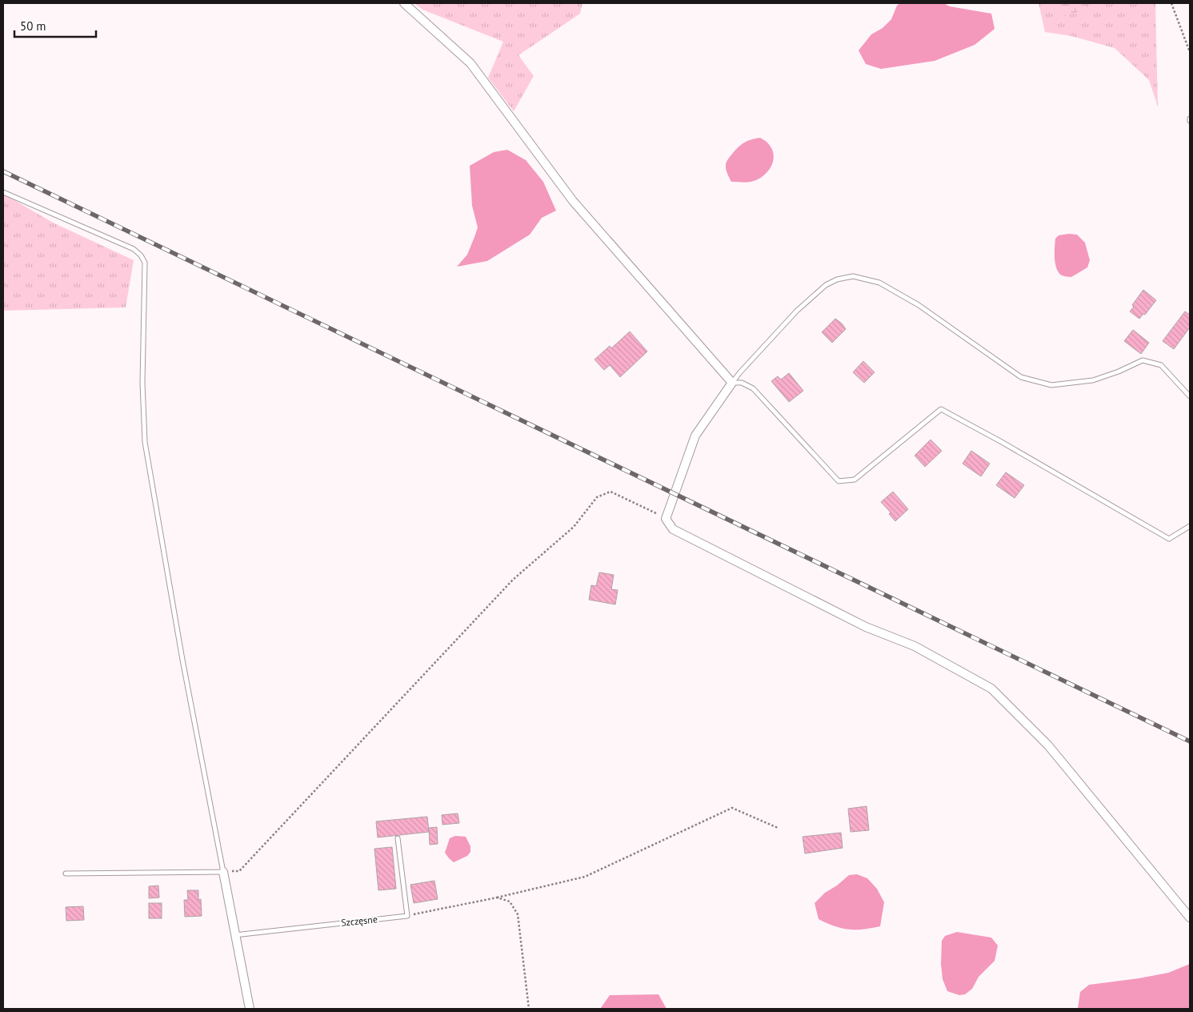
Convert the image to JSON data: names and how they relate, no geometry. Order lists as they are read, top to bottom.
{
  "streets": {
    "lane": ["Szczęsne"]
  },
  "scale_bar": "50 m"
}
